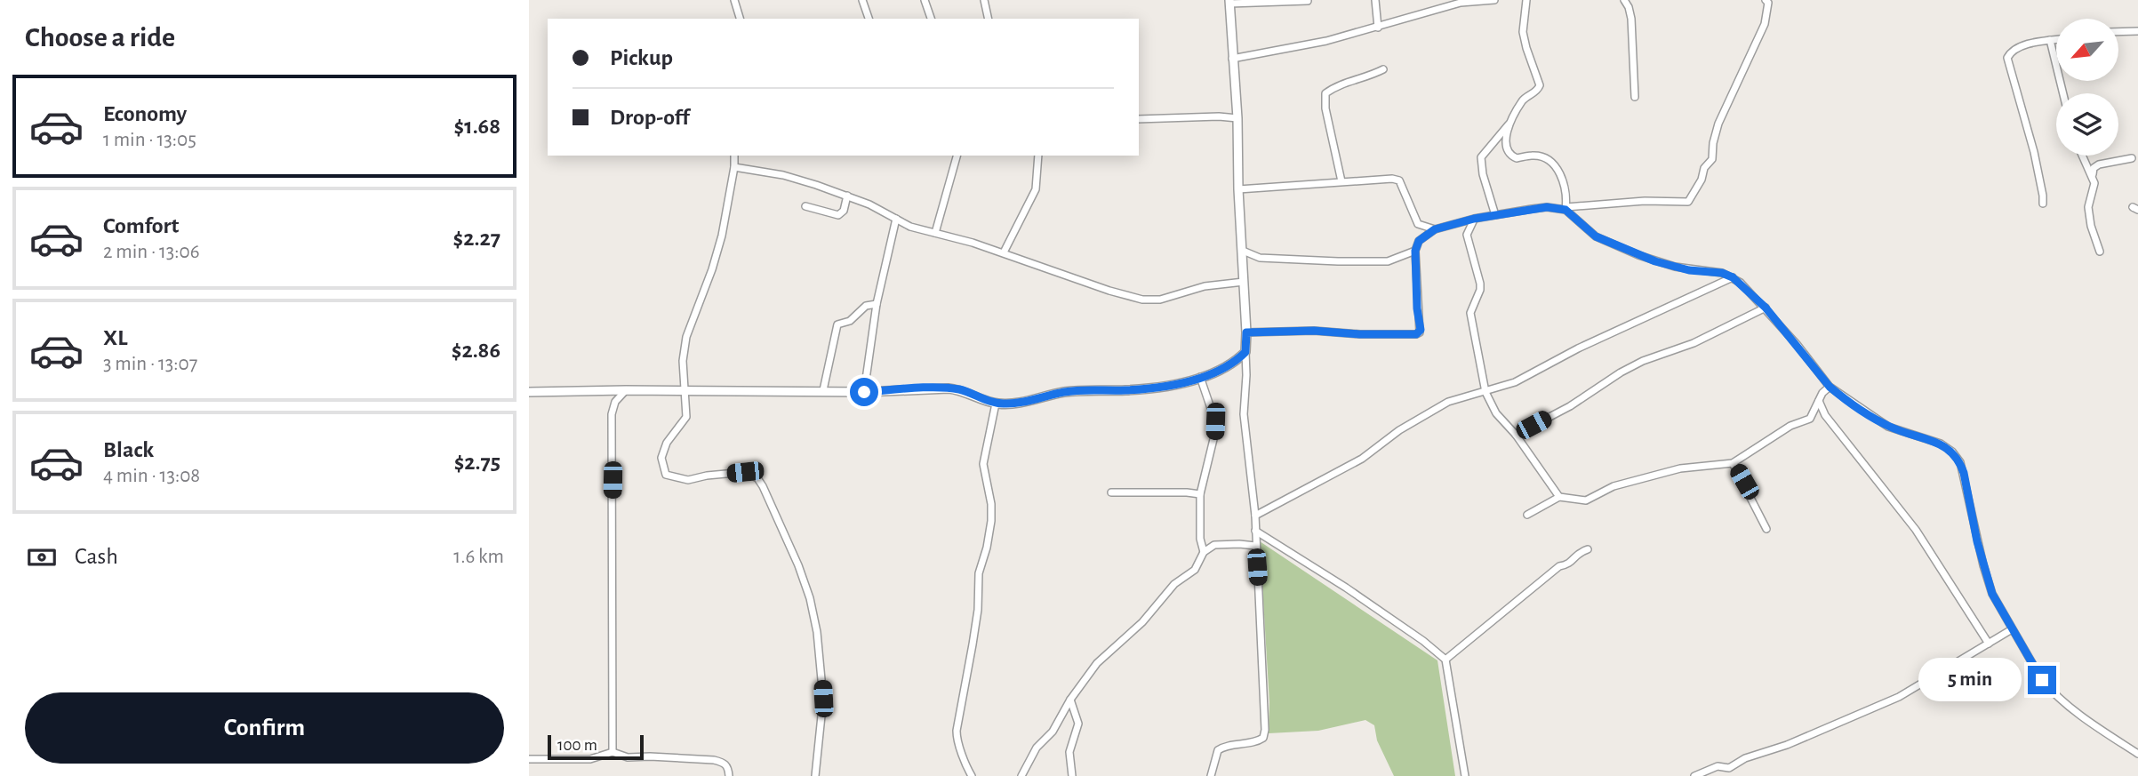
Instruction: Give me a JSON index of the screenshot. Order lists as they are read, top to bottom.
{
  "scale_bar": "100 m",
  "north": "bottom left",
  "page": {
    "heading": "Choose a ride",
    "banner": ["Pickup", "Drop-off"],
    "list": [
      {
        "name": "Economy",
        "note": "1 min · 13:05",
        "value": "$1.68"
      },
      {
        "name": "Comfort",
        "note": "2 min · 13:06",
        "value": "$2.27"
      },
      {
        "name": "XL",
        "note": "3 min · 13:07",
        "value": "$2.86"
      },
      {
        "name": "Black",
        "note": "4 min · 13:08",
        "value": "$2.75"
      }
    ],
    "pay": ["Cash", "1.6 km"],
    "bubble": "5 min",
    "buttons": "Confirm",
    "scale": "100 m"
  }
}
